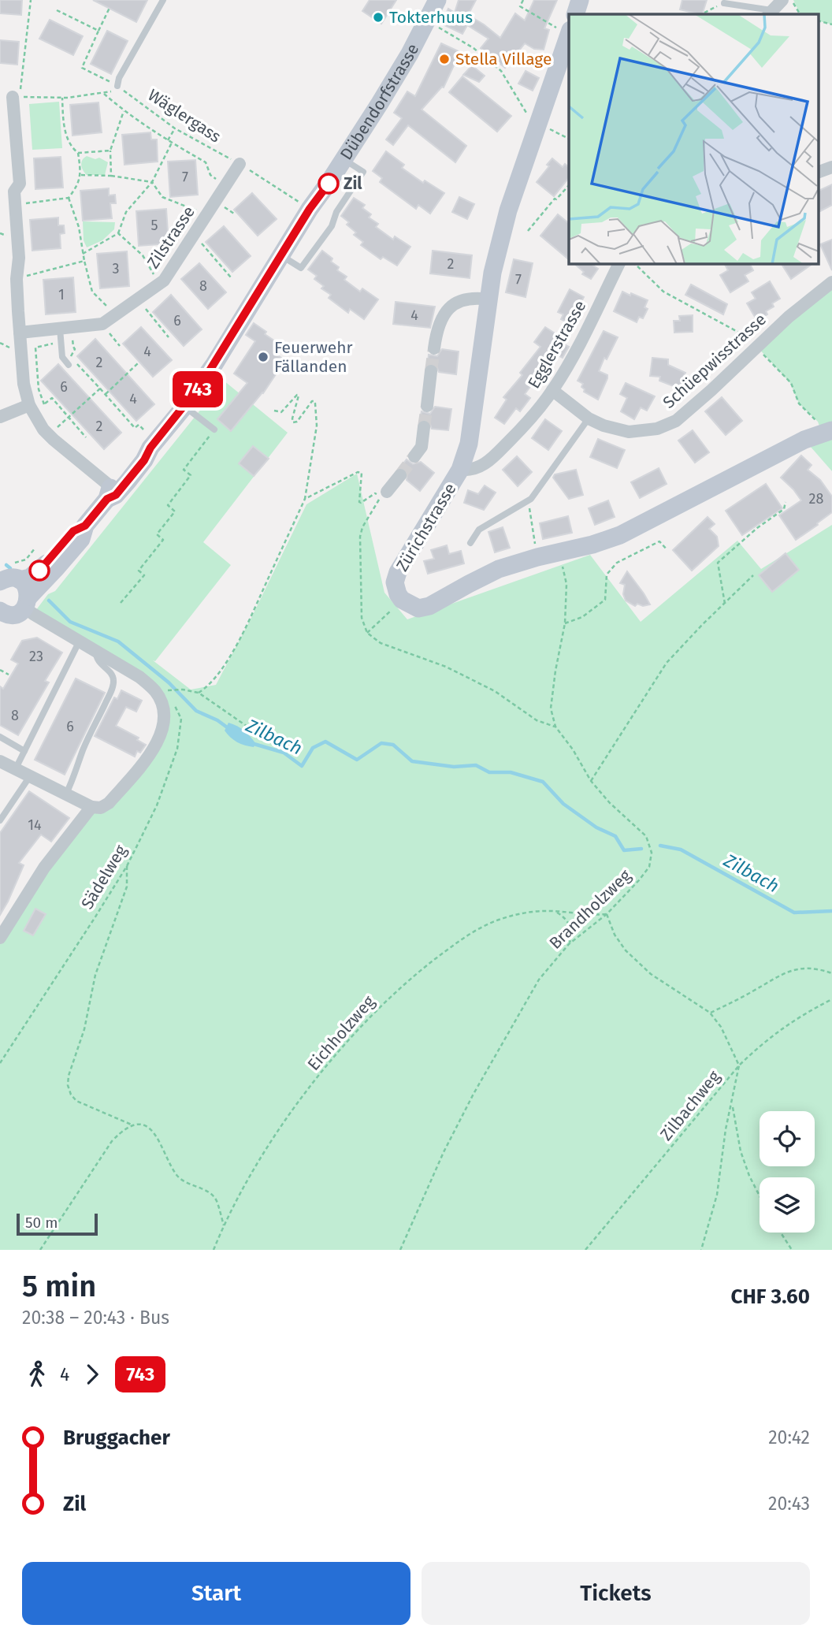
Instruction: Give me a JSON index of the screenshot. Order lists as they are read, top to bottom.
{
  "streets": {
    "main road": ["Dübendorfstrasse", "Zürichstrasse"],
    "street": ["Zilstrasse", "Egglerstrasse", "Schüepwisstrasse"],
    "path": [
      "Wäglergass",
      "Sädelweg",
      "Brandholzweg",
      "Eichholzweg",
      "Zilbachweg"
    ]
  },
  "crossings": [
    ["Wäglergass", "Zilstrasse"],
    ["Egglerstrasse", "Schüepwisstrasse"],
    ["Egglerstrasse", "Zürichstrasse"],
    ["Brandholzweg", "Eichholzweg"]
  ],
  "water": ["Zilbach"],
  "places": [
    "Tokterhuus",
    "Stella Village",
    "Zil",
    "Feuerwehr Fällanden"
  ],
  "lines": ["bus line 743"],
  "house_numbers": [
    "7",
    "5",
    "2",
    "3",
    "7",
    "8",
    "1",
    "4",
    "6",
    "4",
    "2",
    "6",
    "4",
    "2",
    "28",
    "23",
    "8",
    "6",
    "14"
  ],
  "scale_bar": "50 m",
  "page": {
    "on_map": "743",
    "scale": "50 m",
    "heading": ["5 min", "20:38 – 20:43 · Bus", "CHF 3.60"],
    "legs": ["4", "743"],
    "list": [
      {
        "name": "Bruggacher",
        "value": "20:42"
      },
      {
        "name": "Zil",
        "value": "20:43"
      }
    ],
    "buttons": ["Start", "Tickets"]
  }
}
